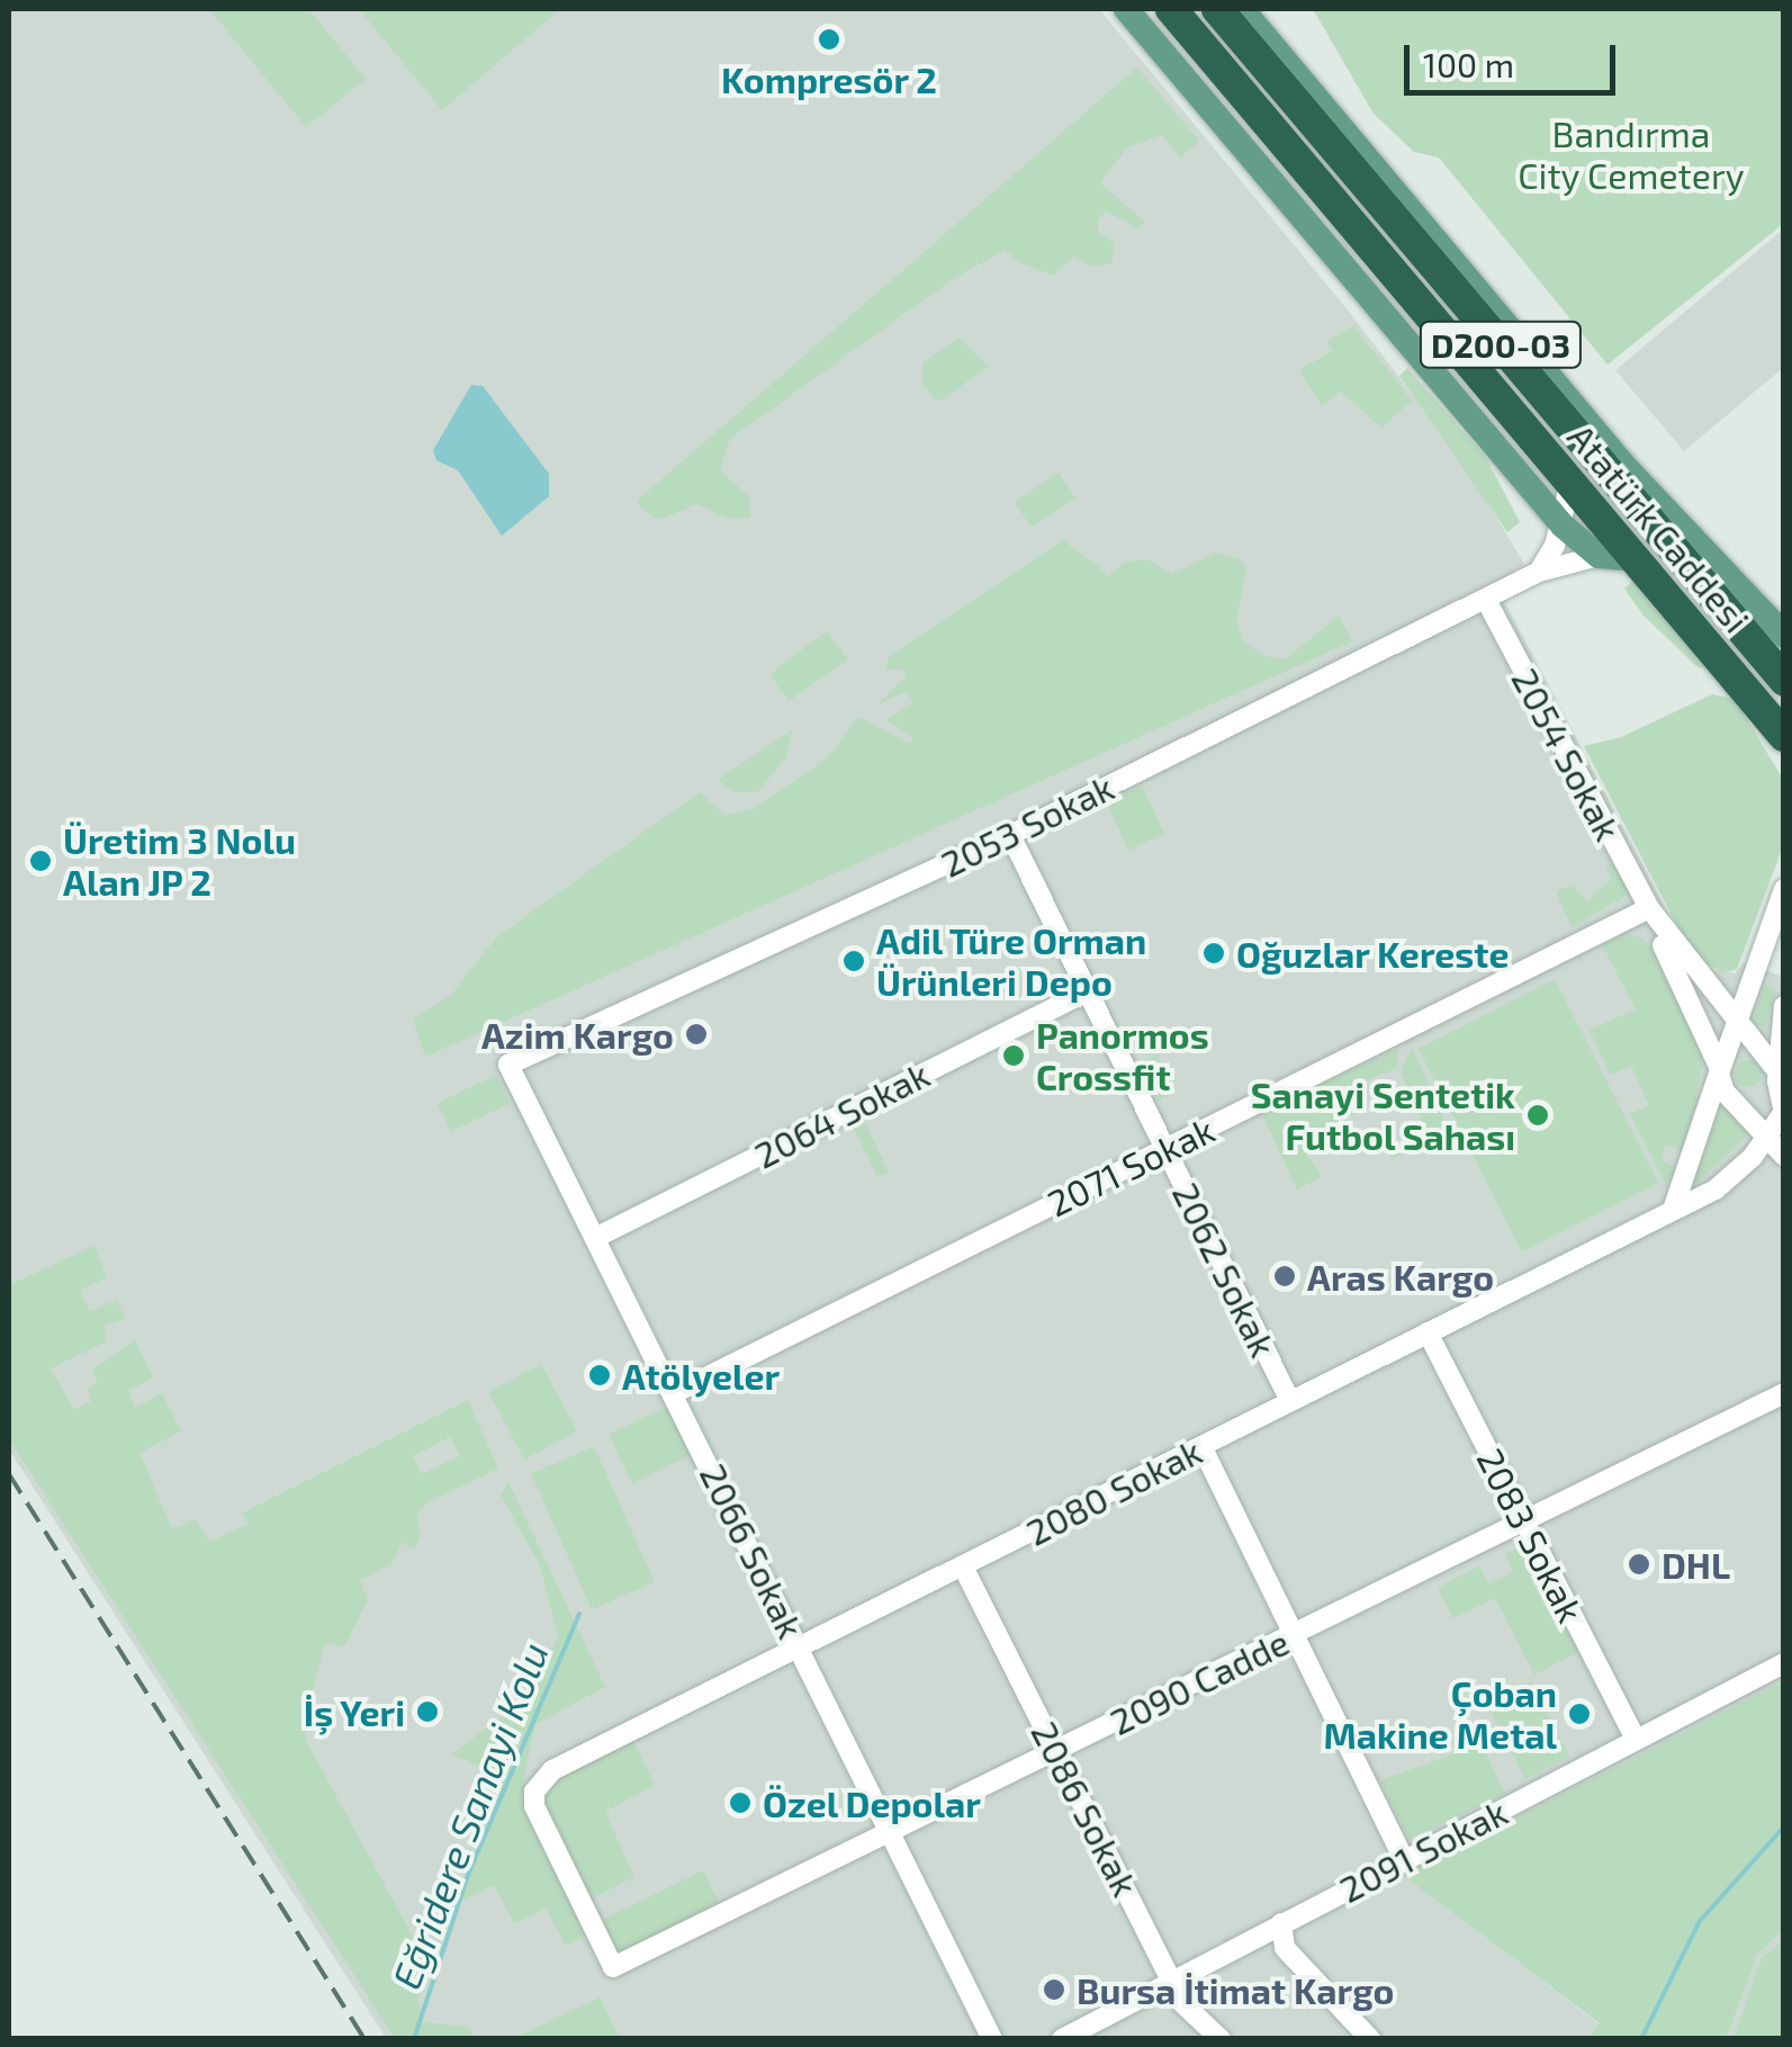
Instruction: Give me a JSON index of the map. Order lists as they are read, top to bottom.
{
  "streets": {
    "highway": ["D200-03", "Atatürk Caddesi"],
    "street": [
      "2054 Sokak",
      "2053 Sokak",
      "2064 Sokak",
      "2071 Sokak",
      "2062 Sokak",
      "2080 Sokak",
      "2083 Sokak",
      "2066 Sokak",
      "2090 Cadde",
      "2086 Sokak",
      "2091 Sokak"
    ]
  },
  "crossings": [
    ["2054 Sokak", "2053 Sokak"],
    ["2054 Sokak", "2071 Sokak"],
    ["2054 Sokak", "2080 Sokak"],
    ["2053 Sokak", "2062 Sokak"],
    ["2053 Sokak", "2066 Sokak"],
    ["2064 Sokak", "2062 Sokak"],
    ["2064 Sokak", "2066 Sokak"],
    ["2071 Sokak", "2062 Sokak"],
    ["2071 Sokak", "2066 Sokak"],
    ["2062 Sokak", "2080 Sokak"],
    ["2080 Sokak", "2083 Sokak"],
    ["2080 Sokak", "2066 Sokak"],
    ["2080 Sokak", "2090 Cadde"],
    ["2080 Sokak", "2086 Sokak"],
    ["2083 Sokak", "2090 Cadde"],
    ["2083 Sokak", "2091 Sokak"],
    ["2066 Sokak", "2090 Cadde"],
    ["2090 Cadde", "2086 Sokak"],
    ["2086 Sokak", "2091 Sokak"]
  ],
  "water": ["Eğridere Sanayi Kolu"],
  "parks": ["Bandırma City Cemetery"],
  "places": [
    "Kompresör 2",
    "Üretim 3 Nolu Alan JP 2",
    "Oğuzlar Kereste",
    "Adil Türe Orman Ürünleri Depo",
    "Azim Kargo",
    "Panormos Crossfit",
    "Sanayi Sentetik Futbol Sahası",
    "Aras Kargo",
    "Atölyeler",
    "DHL",
    "İş Yeri",
    "Çoban Makine Metal",
    "Özel Depolar",
    "Bursa İtimat Kargo"
  ],
  "scale_bar": "100 m"
}
